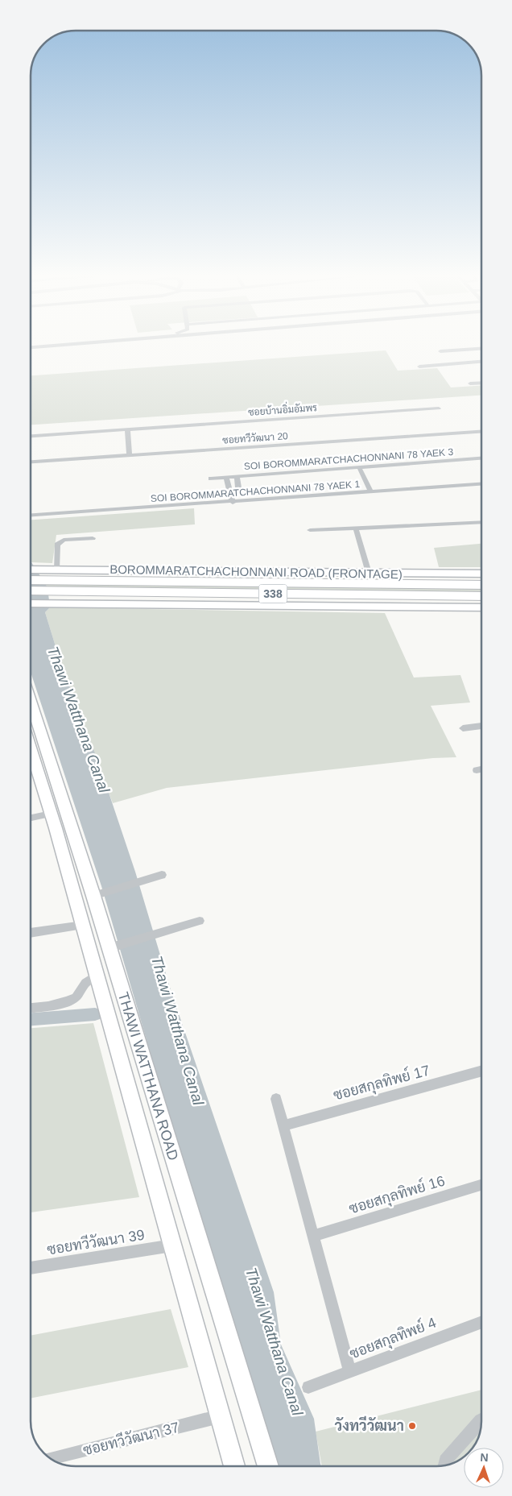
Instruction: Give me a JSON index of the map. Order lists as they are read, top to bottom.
{
  "streets": {
    "highway": ["338"],
    "main road": ["BOROMMARATCHACHONNANI ROAD (FRONTAGE)", "THAWI WATTHANA ROAD"],
    "street": [
      "ซอยบ้านอิ่มอัมพร",
      "ซอยทวีวัฒนา 20",
      "SOI BOROMMARATCHACHONNANI 78 YAEK 3",
      "SOI BOROMMARATCHACHONNANI 78 YAEK 1",
      "ซอยสกุลทิพย์ 17",
      "ซอยสกุลทิพย์ 16",
      "ซอยทวีวัฒนา 39",
      "ซอยสกุลทิพย์ 4",
      "ซอยทวีวัฒนา 37"
    ]
  },
  "crossings": [
    ["BOROMMARATCHACHONNANI ROAD (FRONTAGE)", "338"],
    ["THAWI WATTHANA ROAD", "ซอยทวีวัฒนา 39"],
    ["THAWI WATTHANA ROAD", "ซอยทวีวัฒนา 37"]
  ],
  "water": ["Thawi Watthana Canal"],
  "places": ["วังทวีวัฒนา"],
  "north": "top"
}
